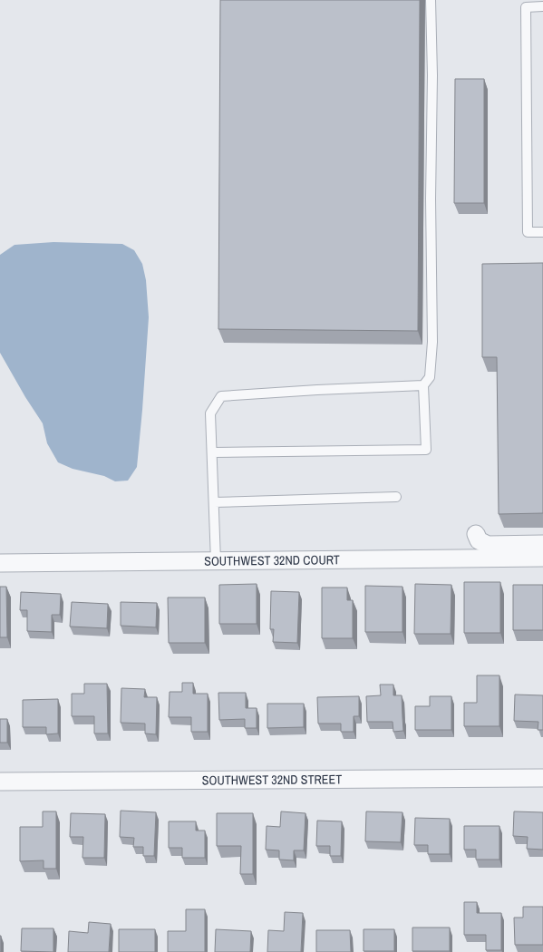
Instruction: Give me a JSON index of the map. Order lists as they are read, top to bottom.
{
  "streets": {
    "street": ["SOUTHWEST 32ND COURT", "SOUTHWEST 32ND STREET"]
  }
}
